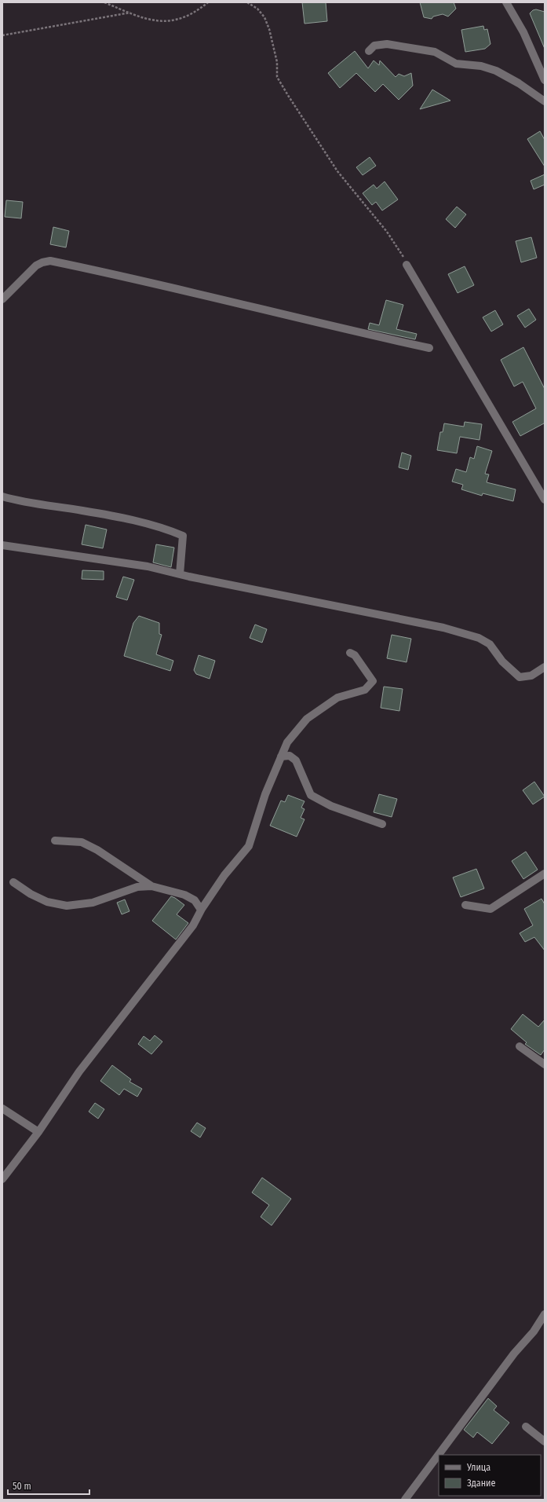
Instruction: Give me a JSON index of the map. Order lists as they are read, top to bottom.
{
  "legend": ["Улица", "Здание"],
  "scale_bar": "50 m"
}
